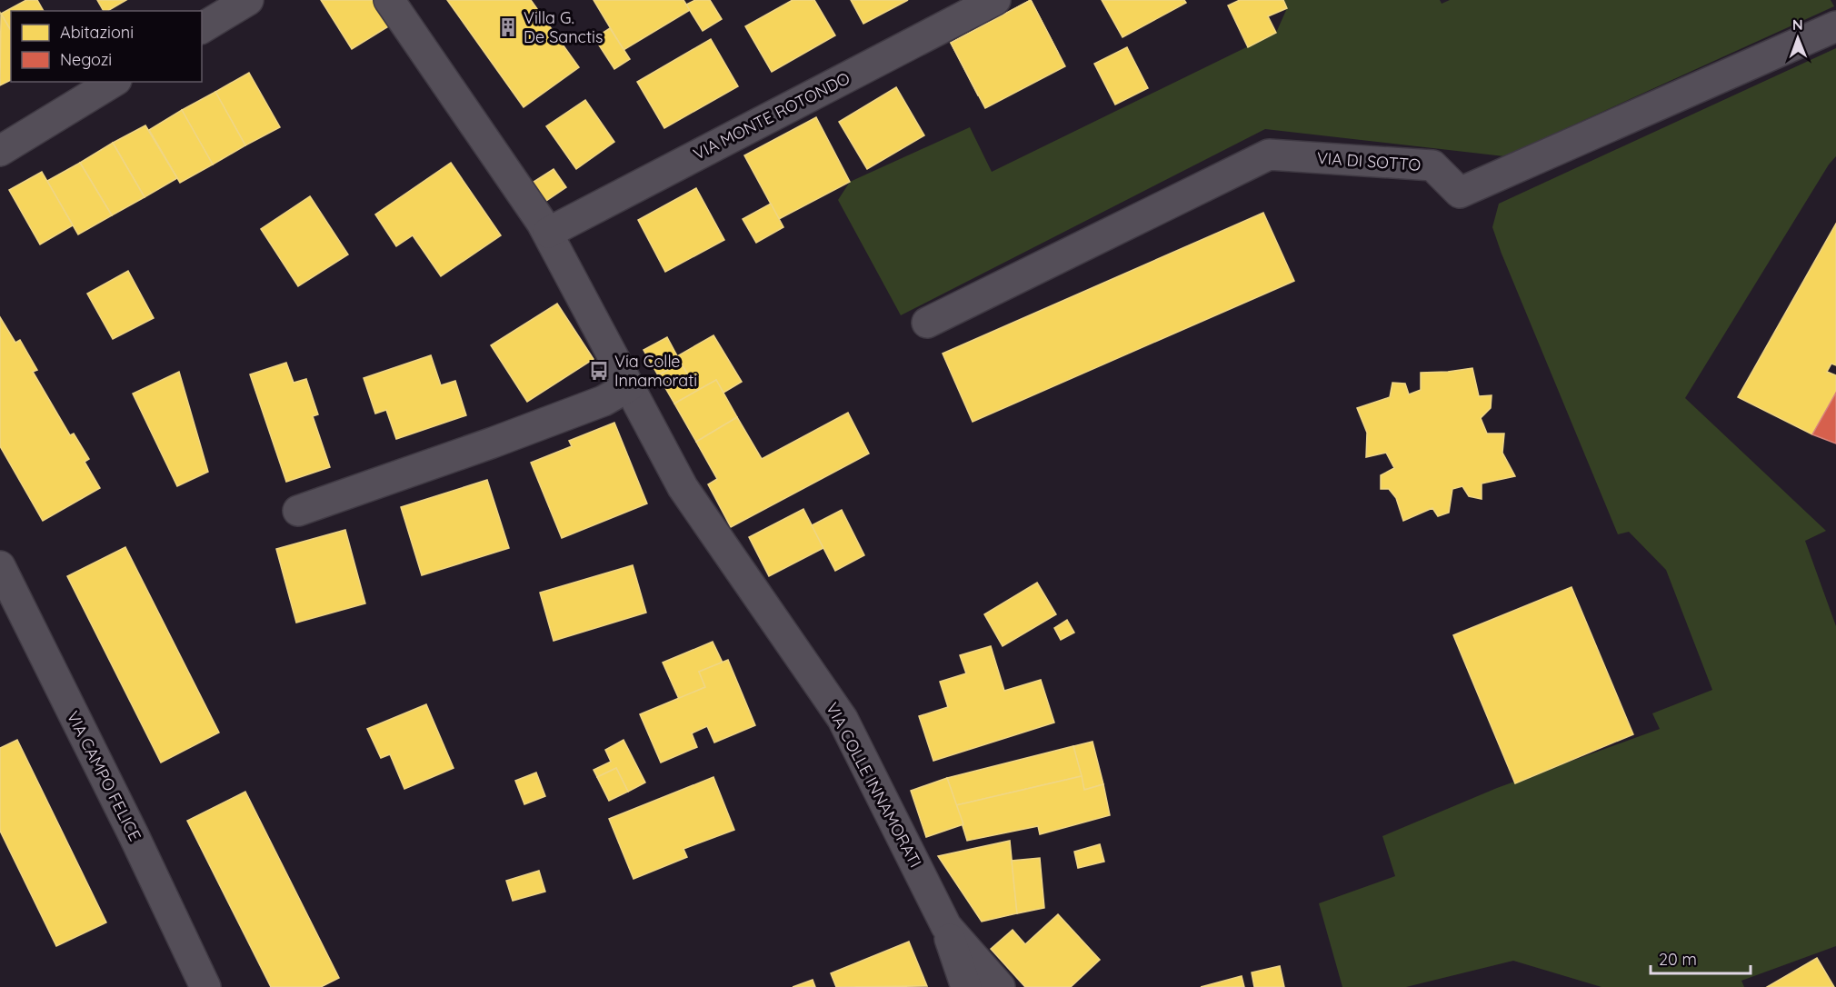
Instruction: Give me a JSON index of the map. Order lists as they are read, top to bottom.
{
  "streets": {
    "street": [
      "VIA MONTE ROTONDO",
      "VIA DI SOTTO",
      "VIA CAMPO FELICE",
      "VIA COLLE INNAMORATI"
    ]
  },
  "crossings": [
    ["VIA MONTE ROTONDO", "VIA COLLE INNAMORATI"]
  ],
  "places": {
    "building": ["Villa G. De Sanctis"],
    "bus stop": ["Via Colle Innamorati"]
  },
  "legend": ["Abitazioni", "Negozi"],
  "scale_bar": "20 m",
  "north": "top"
}
